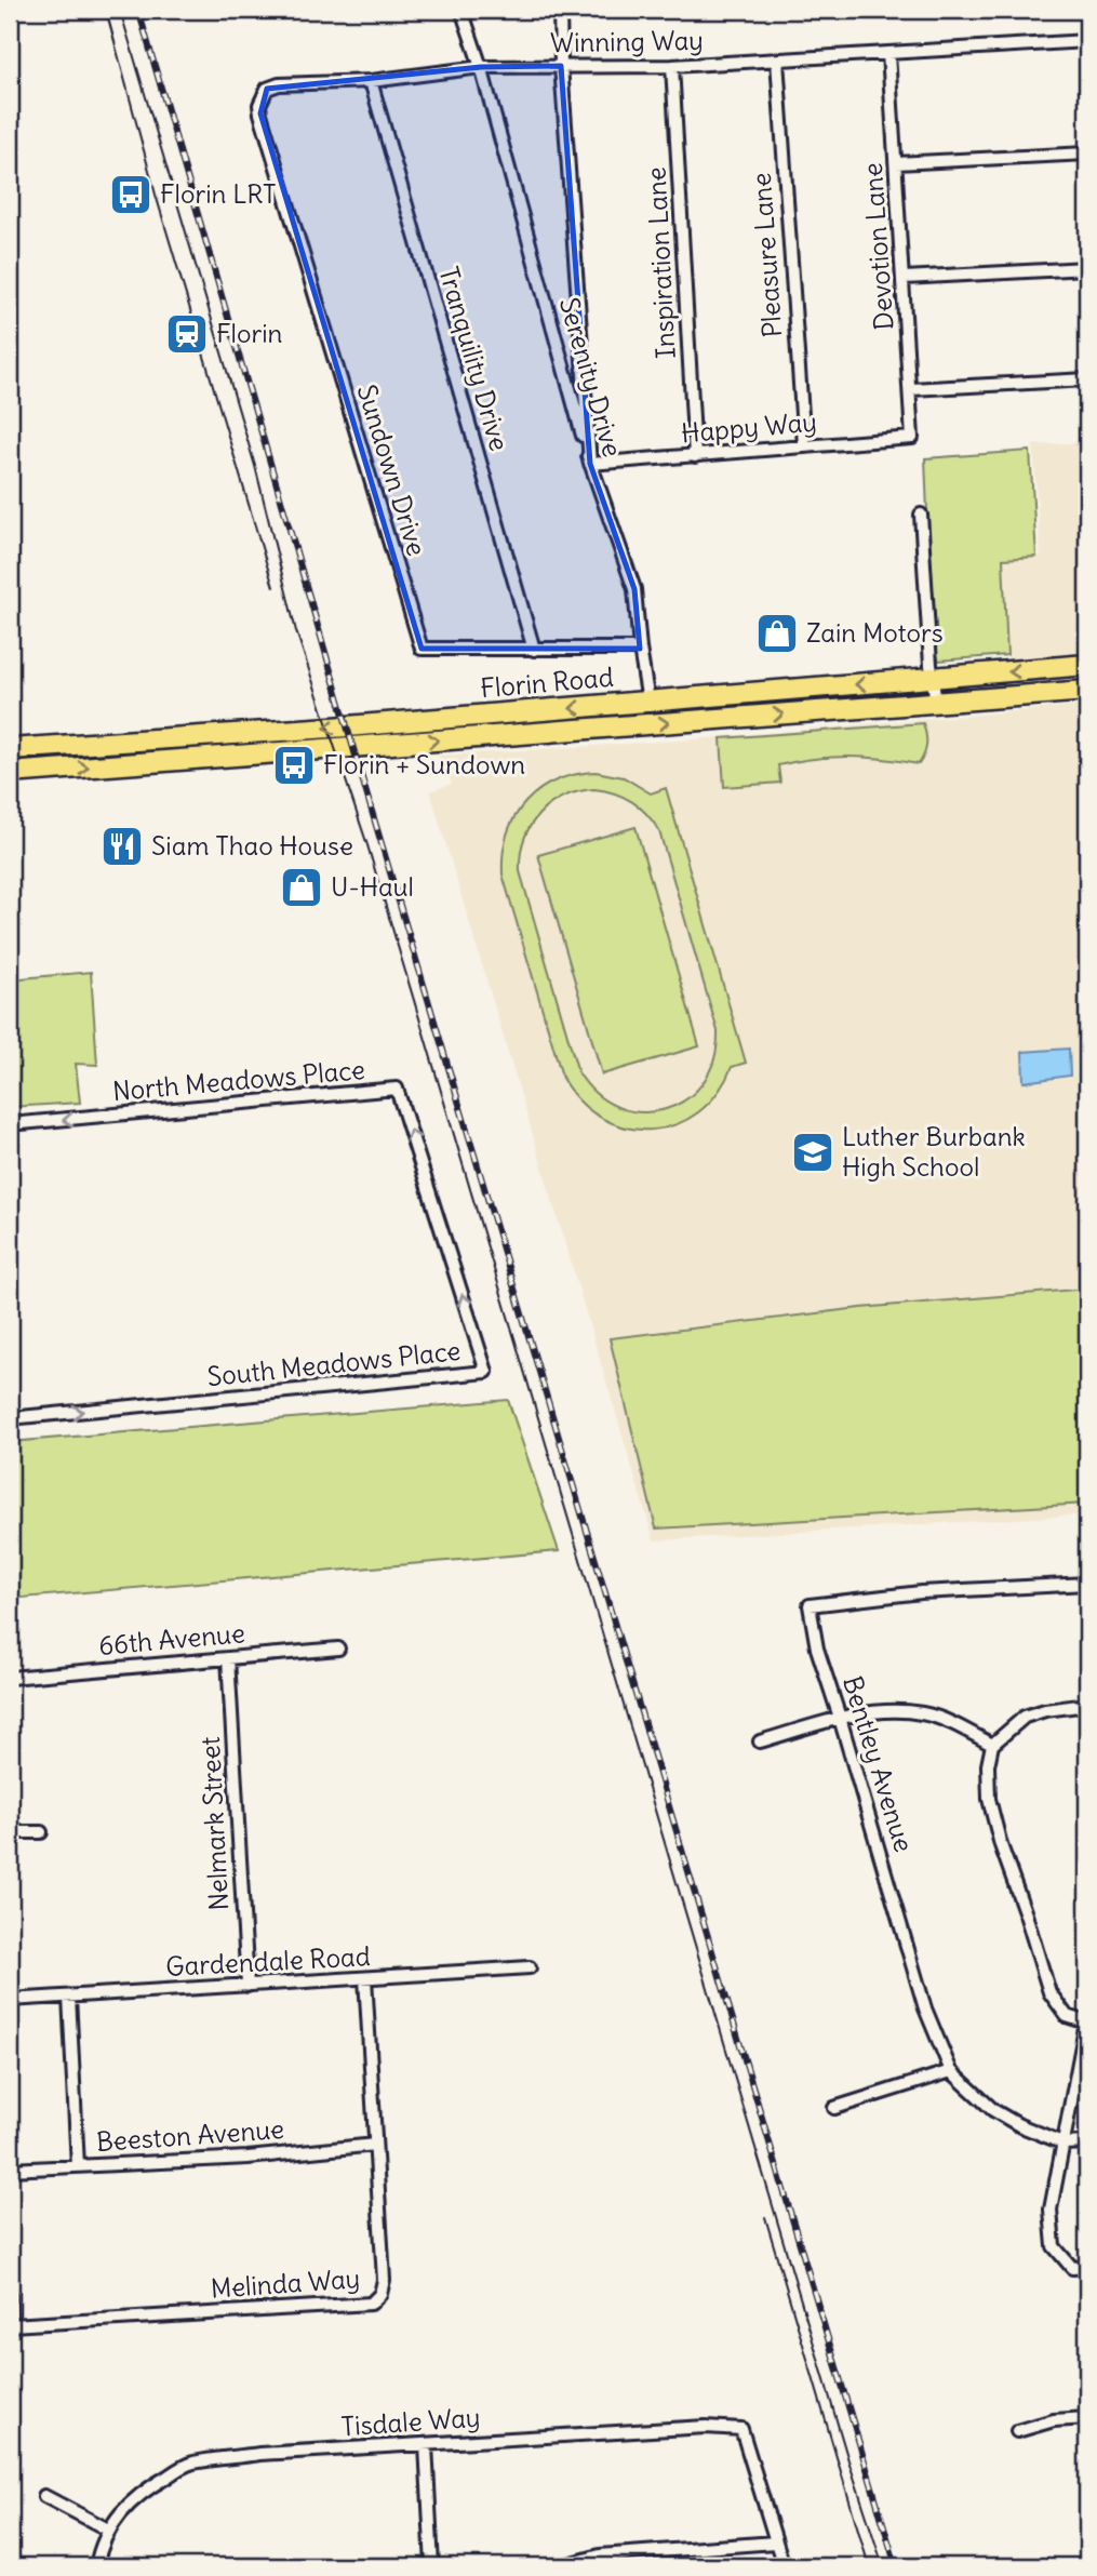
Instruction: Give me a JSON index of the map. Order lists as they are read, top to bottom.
{
  "streets": {
    "main road": ["Florin Road"],
    "street": [
      "Winning Way",
      "Devotion Lane",
      "Pleasure Lane",
      "Inspiration Lane",
      "Tranquility Drive",
      "Serenity Drive",
      "Happy Way",
      "Sundown Drive",
      "North Meadows Place",
      "South Meadows Place",
      "66th Avenue",
      "Bentley Avenue",
      "Nelmark Street",
      "Gardendale Road",
      "Beeston Avenue",
      "Melinda Way",
      "Tisdale Way"
    ]
  },
  "crossings": [
    ["Winning Way", "Devotion Lane"],
    ["Winning Way", "Pleasure Lane"],
    ["Winning Way", "Inspiration Lane"],
    ["Winning Way", "Tranquility Drive"],
    ["Winning Way", "Serenity Drive"],
    ["Winning Way", "Sundown Drive"],
    ["Devotion Lane", "Happy Way"],
    ["Pleasure Lane", "Happy Way"],
    ["Inspiration Lane", "Happy Way"],
    ["Tranquility Drive", "Sundown Drive"],
    ["Serenity Drive", "Happy Way"],
    ["Serenity Drive", "Sundown Drive"],
    ["Serenity Drive", "Florin Road"],
    ["North Meadows Place", "South Meadows Place"],
    ["66th Avenue", "Nelmark Street"],
    ["Nelmark Street", "Gardendale Road"],
    ["Gardendale Road", "Melinda Way"],
    ["Beeston Avenue", "Melinda Way"]
  ],
  "one_way": ["North Meadows Place"],
  "places": {
    "bus stop": ["Florin LRT", "Florin + Sundown"],
    "station": ["Florin"],
    "shop": ["Zain Motors", "U-Haul"],
    "restaurant": ["Siam Thao House"],
    "school or university": ["Luther Burbank High School"]
  }
}
